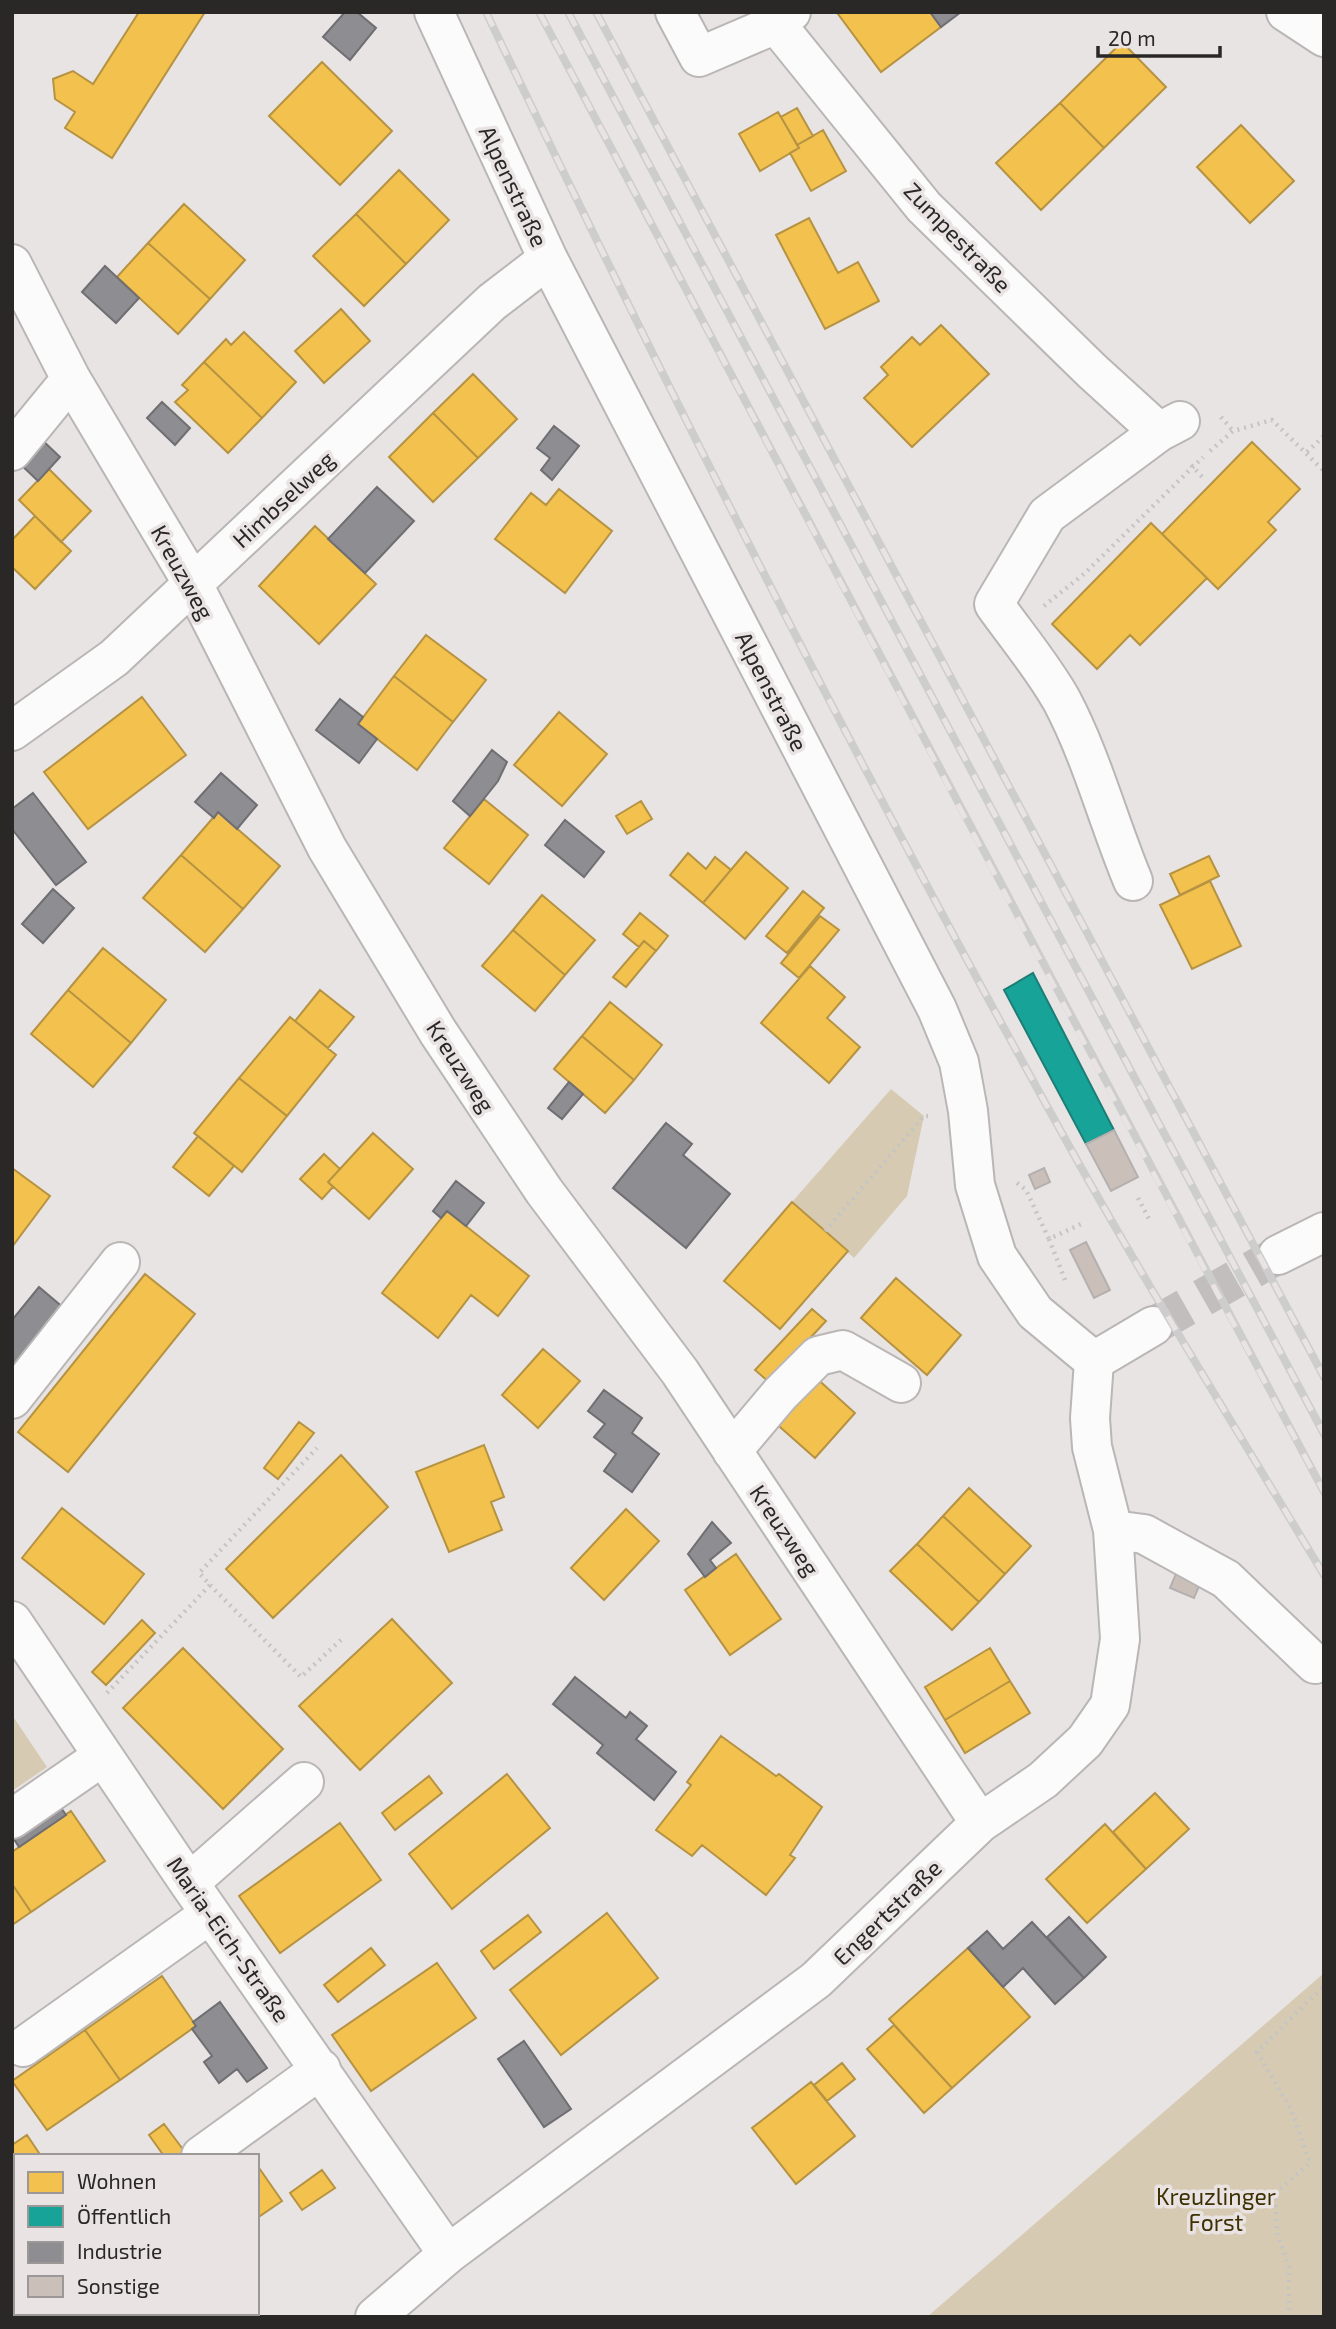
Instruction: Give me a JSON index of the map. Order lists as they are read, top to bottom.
{
  "streets": {
    "street": [
      "Alpenstraße",
      "Zumpestraße",
      "Himbselweg",
      "Kreuzweg",
      "Engertstraße",
      "Maria-Eich-Straße"
    ]
  },
  "crossings": [
    ["Alpenstraße", "Himbselweg"],
    ["Alpenstraße", "Engertstraße"],
    ["Himbselweg", "Kreuzweg"],
    ["Kreuzweg", "Engertstraße"],
    ["Engertstraße", "Maria-Eich-Straße"]
  ],
  "parks": ["Kreuzlinger Forst"],
  "legend": [
    "Wohnen",
    "Öffentlich",
    "Industrie",
    "Sonstige"
  ],
  "scale_bar": "20 m"
}
